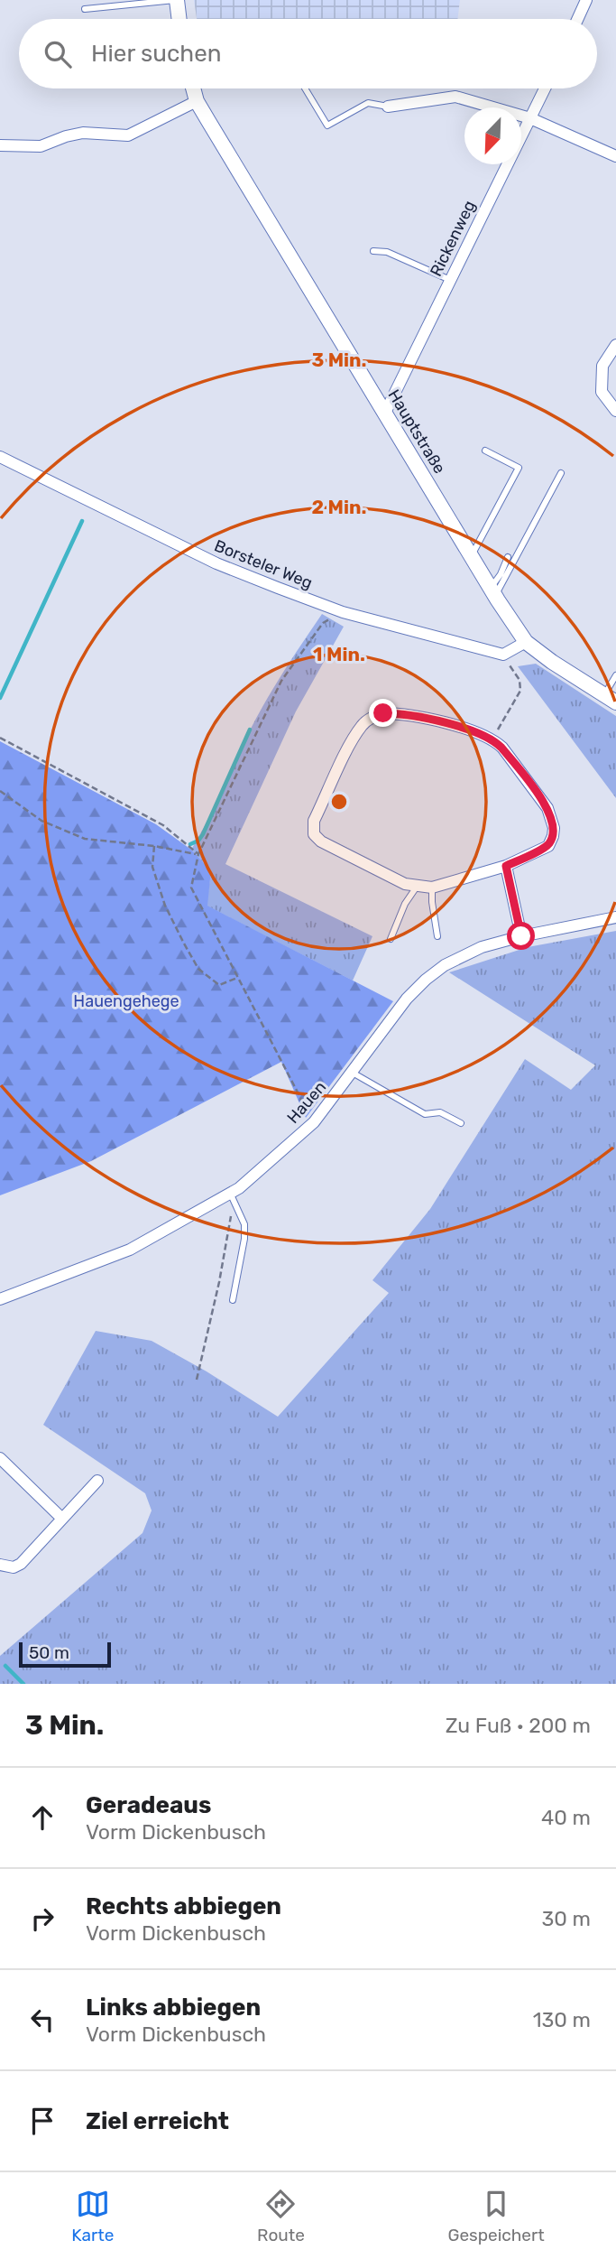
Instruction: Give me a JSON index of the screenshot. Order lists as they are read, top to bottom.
{
  "streets": {
    "main road": ["Hauptstraße"],
    "street": ["Rickenweg", "Borsteler Weg", "Hauen"]
  },
  "crossings": [
    ["Rickenweg", "Hauptstraße"]
  ],
  "parks": ["Hauengehege"],
  "scale_bar": "50 m",
  "north": "bottom left",
  "page": {
    "search": "Hier suchen",
    "scale": "50 m",
    "heading": ["3 Min.", "Zu Fuß · 200 m"],
    "list": [
      ["Geradeaus", "Vorm Dickenbusch", "40 m"],
      ["Rechts abbiegen", "Vorm Dickenbusch", "30 m"],
      ["Links abbiegen", "Vorm Dickenbusch", "130 m"],
      "Ziel erreicht"
    ],
    "nav": ["Karte", "Route", "Gespeichert"]
  },
  "rings": ["3 Min.", "2 Min.", "1 Min."]
}
